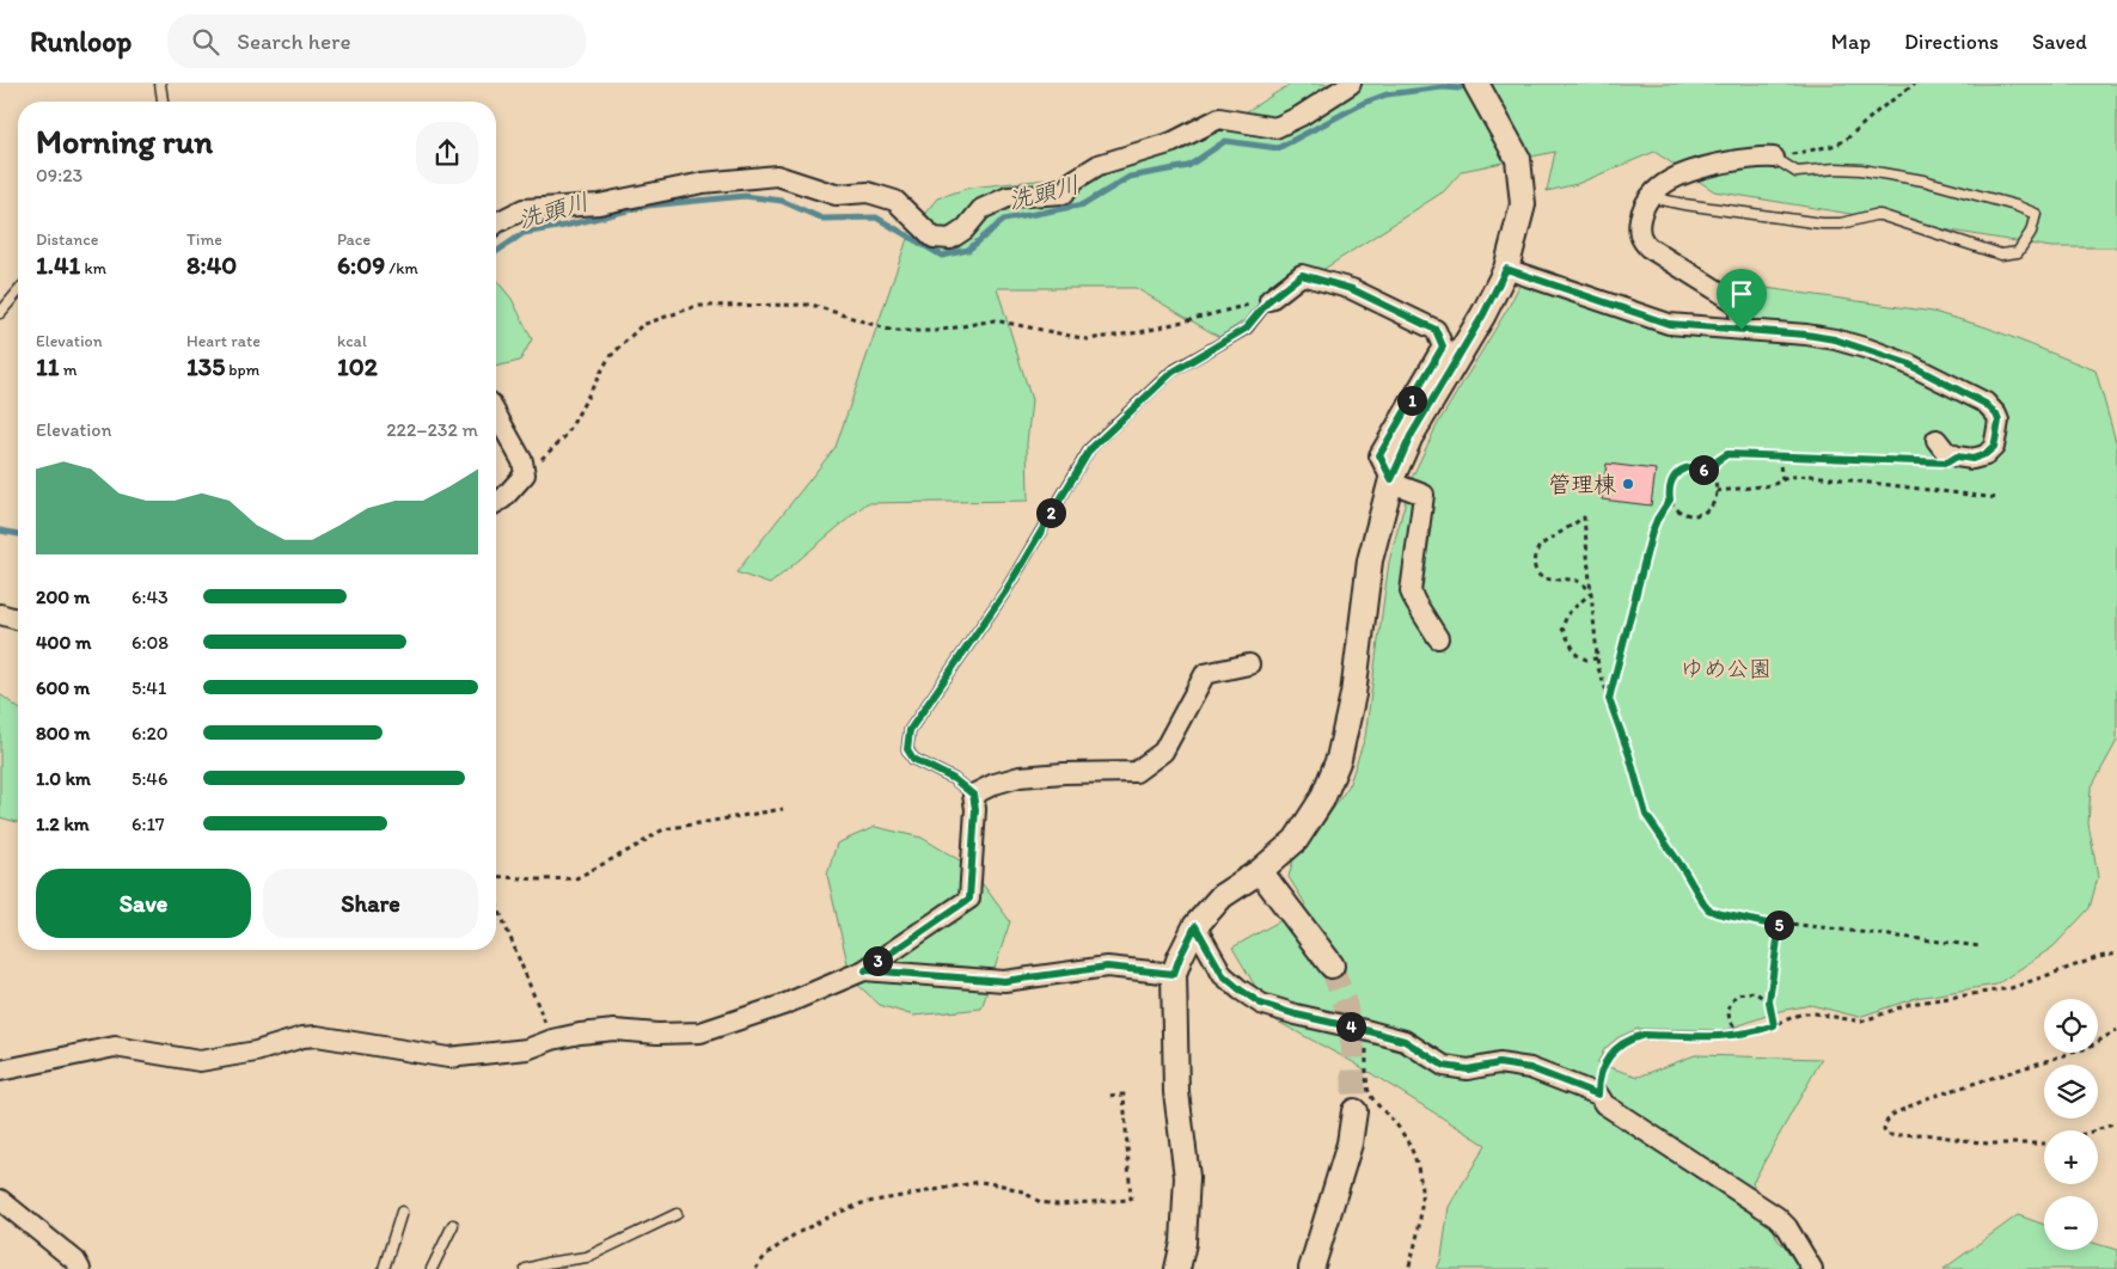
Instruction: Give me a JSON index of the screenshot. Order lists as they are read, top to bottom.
{
  "water": ["洗頭川"],
  "parks": ["ゆめ公園"],
  "places": ["管理棟"],
  "page": {
    "header": "Runloop",
    "search": "Search here",
    "nav": ["Map", "Directions", "Saved"],
    "heading": ["Morning run", "09:23"],
    "stats": [
      ["Distance", "1.41 km"],
      ["Time", "8:40"],
      ["Pace", "6:09 /km"],
      ["Elevation", "11 m"],
      ["Heart rate", "135 bpm"],
      ["kcal", "102"]
    ],
    "pins": [
      "1",
      "6",
      "2",
      "5",
      "3",
      "4"
    ],
    "chart": ["Elevation", "222–232 m"],
    "list": [
      {
        "name": "200 m",
        "note": "6:43"
      },
      {
        "name": "400 m",
        "note": "6:08"
      },
      {
        "name": "600 m",
        "note": "5:41"
      },
      {
        "name": "800 m",
        "note": "6:20"
      },
      {
        "name": "1.0 km",
        "note": "5:46"
      },
      {
        "name": "1.2 km",
        "note": "6:17"
      }
    ],
    "buttons": ["Save", "Share"],
    "map_buttons": ["+", "−"]
  }
}
